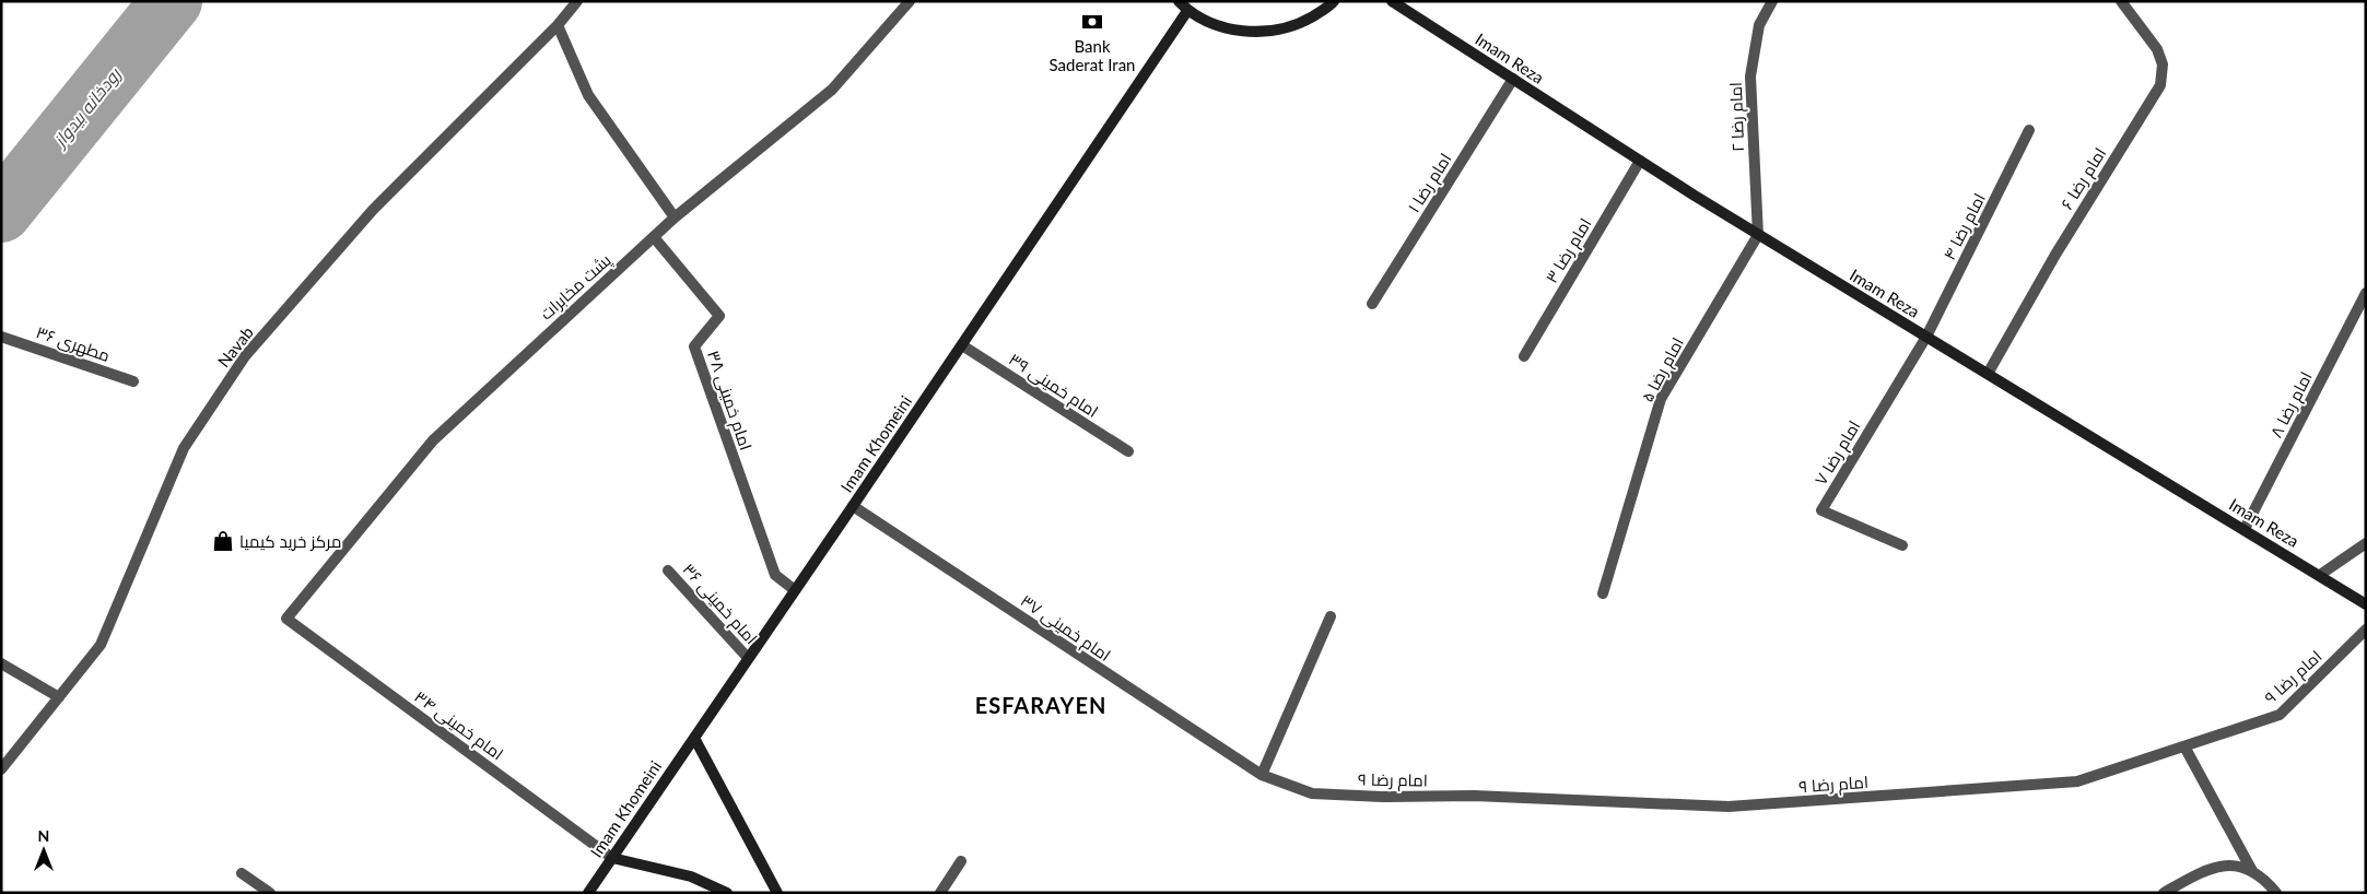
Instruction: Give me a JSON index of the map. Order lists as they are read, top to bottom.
{
  "streets": {
    "main road": ["Imam Reza", "Imam Khomeini"],
    "street": [
      "امام رضا ۲",
      "امام رضا ۶",
      "امام رضا ۱",
      "امام رضا ۴",
      "امام رضا ۳",
      "پشت مخابرات",
      "مطهری ۳۶",
      "Navab",
      "امام رضا ۵",
      "امام خمینی ۳۹",
      "امام خمینی ۳۸",
      "امام رضا ۸",
      "امام رضا ۷",
      "امام خمینی ۳۶",
      "امام خمینی ۳۷",
      "امام رضا ۹",
      "امام خمینی ۳۴"
    ]
  },
  "crossings": [
    ["Imam Reza", "امام رضا ۲"],
    ["Imam Reza", "امام رضا ۶"],
    ["Imam Reza", "امام رضا ۱"],
    ["Imam Reza", "امام رضا ۴"],
    ["Imam Reza", "امام رضا ۳"],
    ["Imam Reza", "امام رضا ۵"],
    ["Imam Reza", "امام رضا ۸"],
    ["Imam Reza", "امام رضا ۷"],
    ["امام رضا ۲", "امام رضا ۵"],
    ["امام رضا ۴", "امام رضا ۷"],
    ["پشت مخابرات", "امام خمینی ۳۸"],
    ["پشت مخابرات", "امام خمینی ۳۴"],
    ["امام خمینی ۳۹", "Imam Khomeini"],
    ["امام خمینی ۳۸", "Imam Khomeini"],
    ["Imam Khomeini", "امام خمینی ۳۶"],
    ["Imam Khomeini", "امام خمینی ۳۷"],
    ["Imam Khomeini", "امام خمینی ۳۴"],
    ["امام خمینی ۳۷", "امام رضا ۹"]
  ],
  "districts": ["ESFARAYEN"],
  "water": ["رودخانه بیدواز"],
  "places": {
    "bank": ["Bank Saderat Iran"],
    "shop": ["مرکز خرید کیمیا"]
  },
  "north": "top"
}
